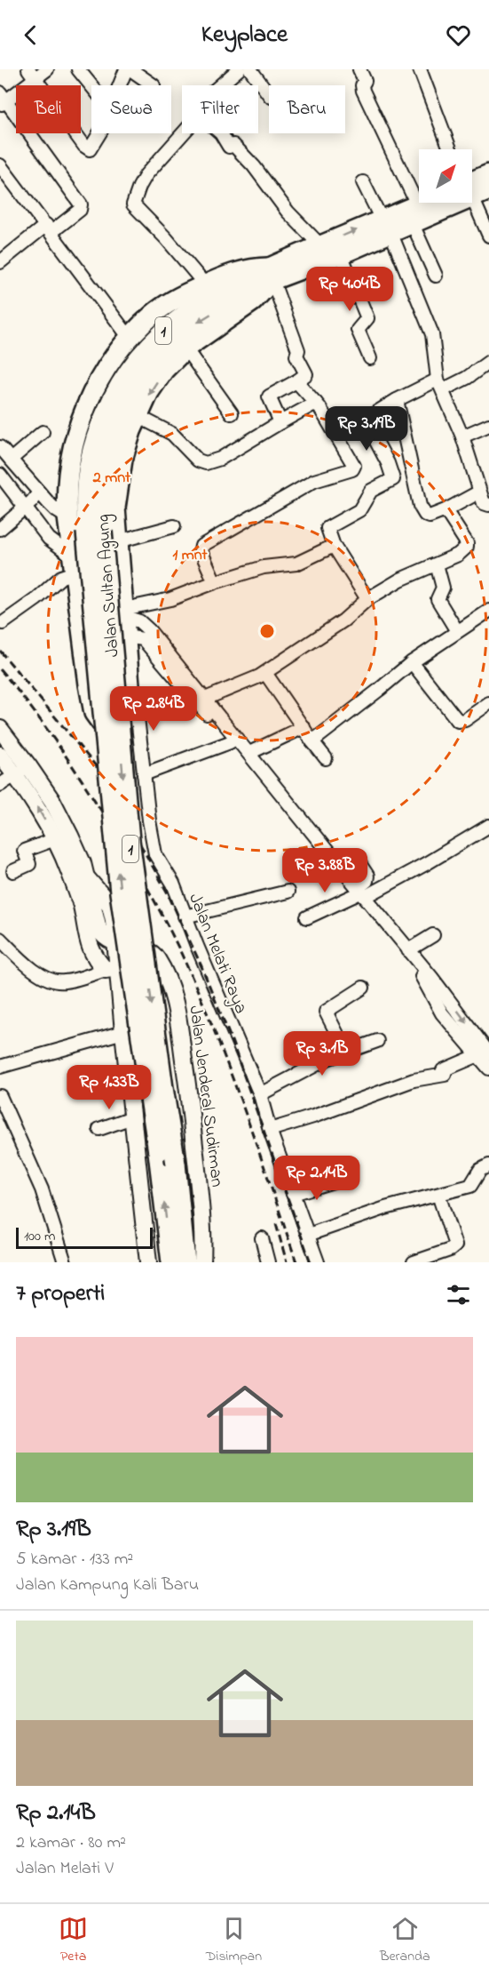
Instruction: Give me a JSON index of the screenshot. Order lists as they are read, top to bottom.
{
  "streets": {
    "highway": ["1", "Jalan Sultan Agung"],
    "main road": ["Jalan Jenderal Sudirman"],
    "street": ["Jalan Melati Raya"]
  },
  "scale_bar": "100 m",
  "north": "top right",
  "page": {
    "header": "Keyplace",
    "chip": [
      "Beli",
      "Sewa",
      "Filter",
      "Baru"
    ],
    "price": [
      "Rp 4.04B",
      "Rp 3.19B",
      "Rp 2.84B",
      "Rp 3.88B",
      "Rp 3.1B",
      "Rp 1.33B",
      "Rp 2.14B"
    ],
    "scale": "100 m",
    "heading": "7 properti",
    "list": [
      {
        "name": "Rp 3.19B",
        "note": "5 kamar · 133 m² · Jalan Kampung Kali Baru"
      },
      {
        "name": "Rp 2.14B",
        "note": "2 kamar · 80 m² · Jalan Melati V"
      }
    ],
    "tabs": ["Peta", "Disimpan", "Beranda"]
  },
  "rings": ["2 mnt", "1 mnt"]
}
